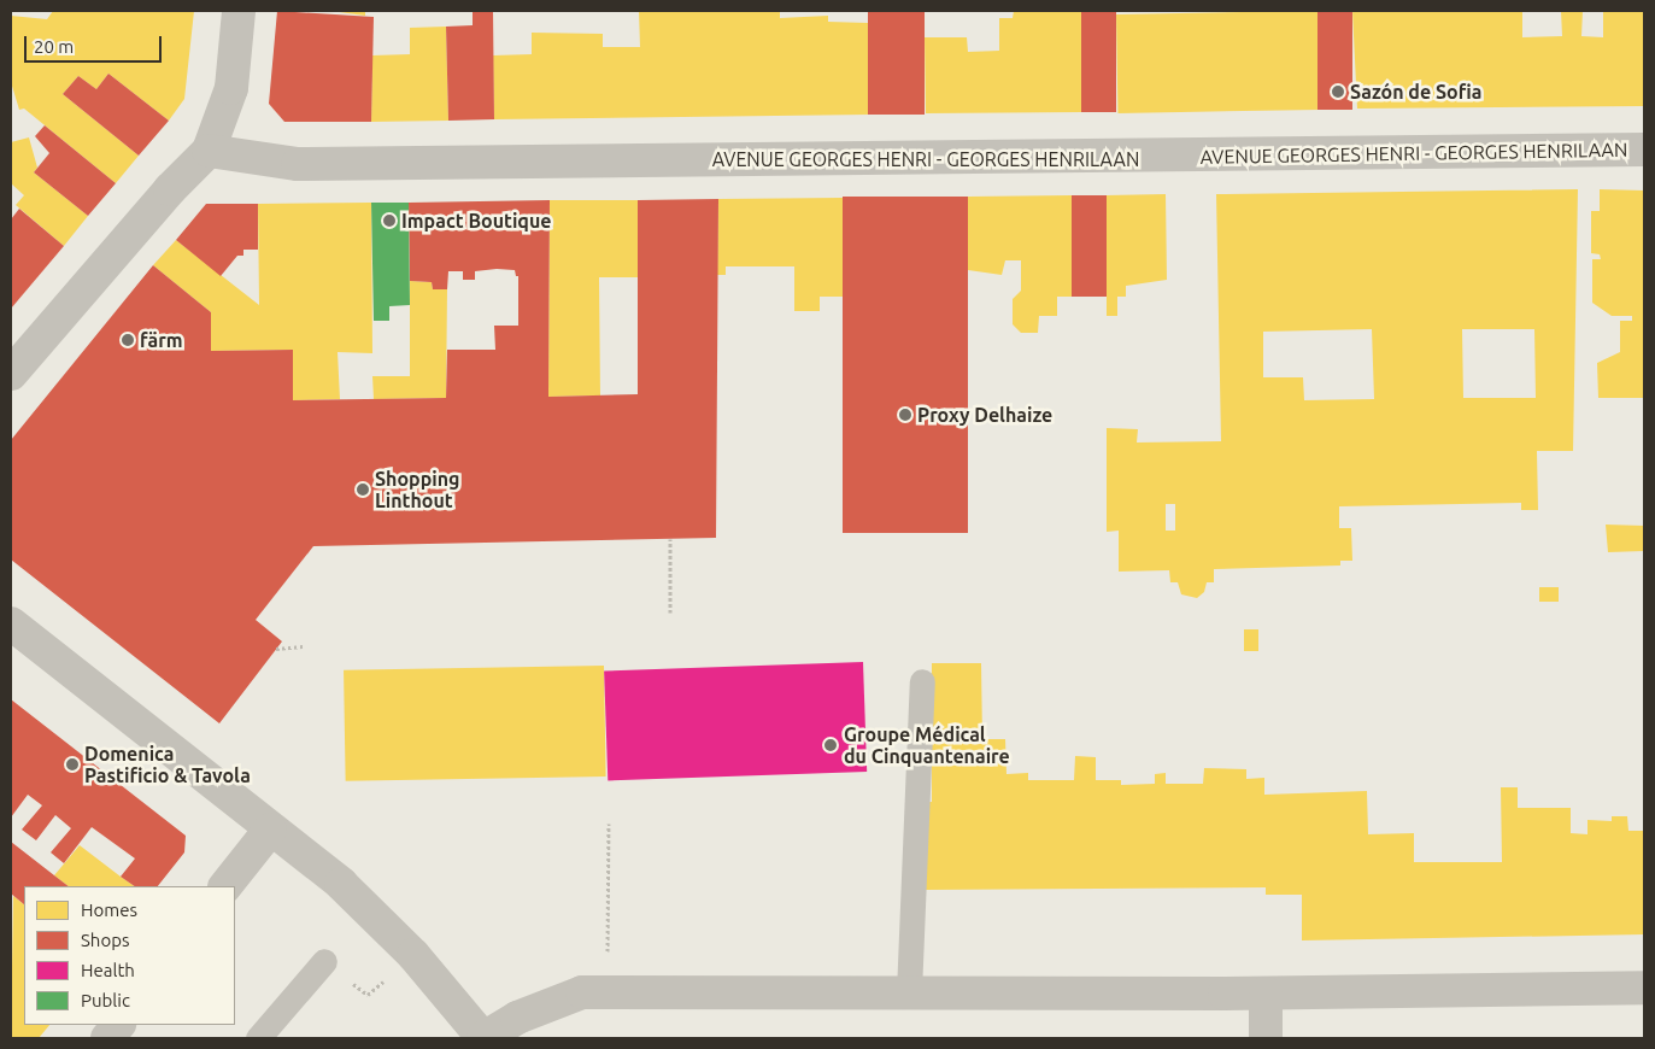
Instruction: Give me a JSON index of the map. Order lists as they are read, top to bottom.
{
  "streets": {
    "street": ["AVENUE GEORGES HENRI - GEORGES HENRILAAN"]
  },
  "places": [
    "Sazón de Sofia",
    "Impact Boutique",
    "färm",
    "Proxy Delhaize",
    "Shopping Linthout",
    "Groupe Médical du Cinquantenaire",
    "Domenica Pastificio & Tavola"
  ],
  "legend": [
    "Homes",
    "Shops",
    "Health",
    "Public"
  ],
  "scale_bar": "20 m"
}
